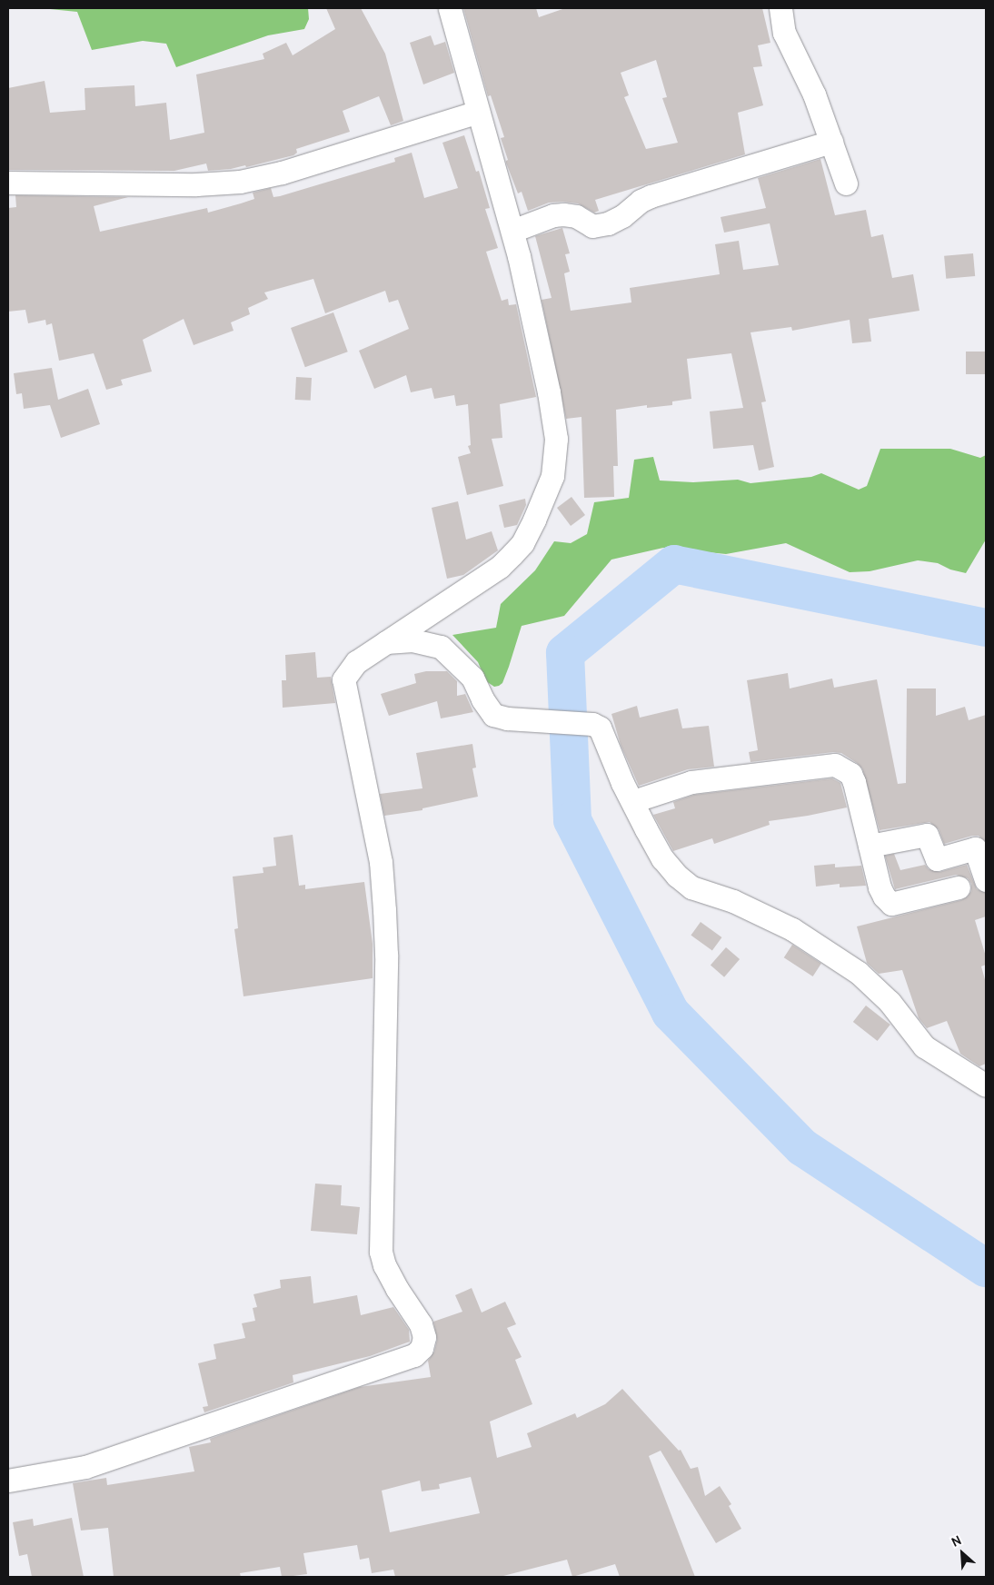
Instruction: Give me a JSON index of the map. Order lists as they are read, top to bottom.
{
  "north": "top left"
}
